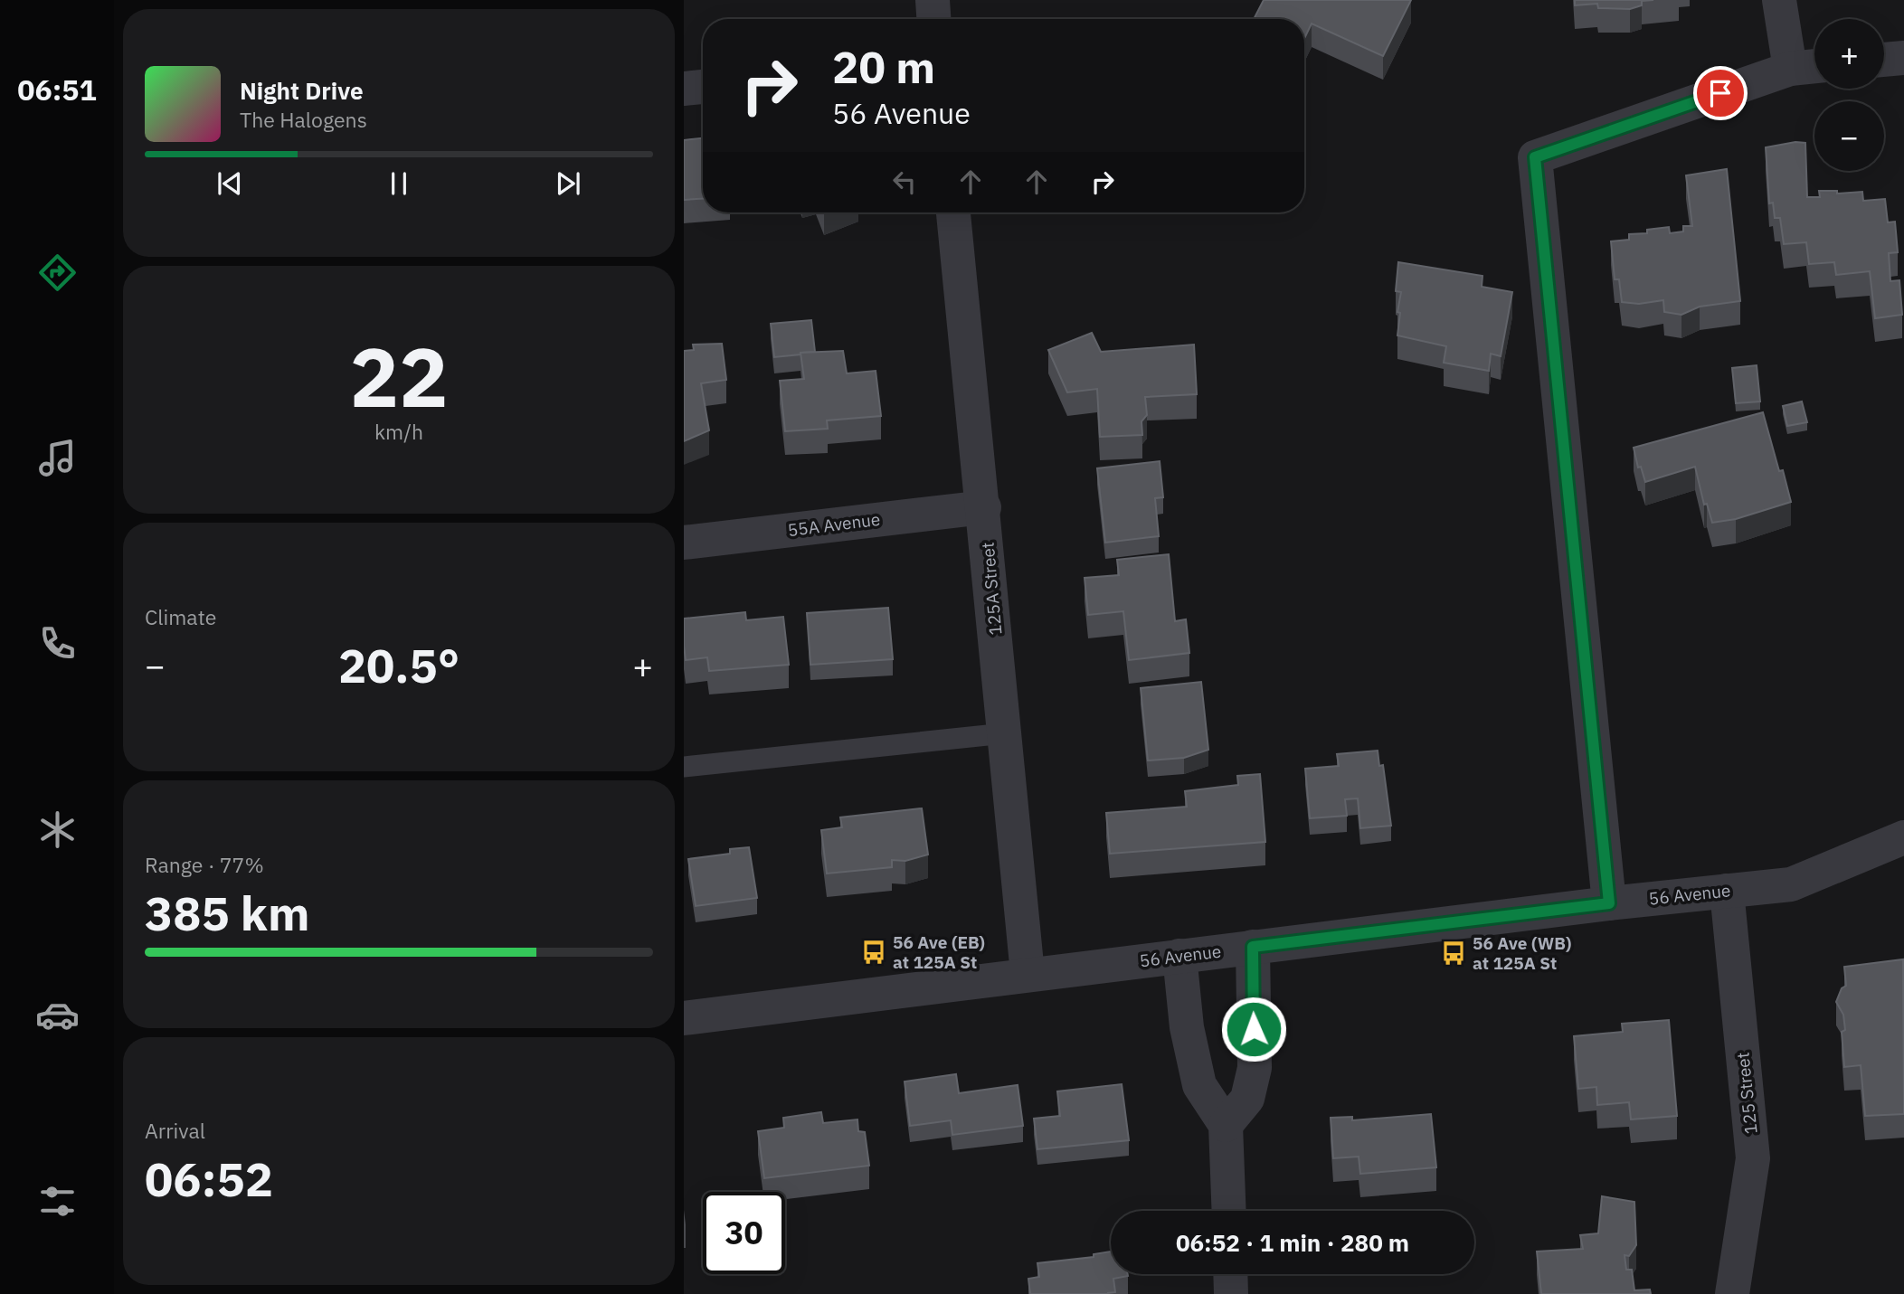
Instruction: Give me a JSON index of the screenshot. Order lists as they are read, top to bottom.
{
  "streets": {
    "street": [
      "55A Avenue",
      "125A Street",
      "56 Avenue",
      "125 Street"
    ]
  },
  "crossings": [
    ["55A Avenue", "125A Street"],
    ["125A Street", "56 Avenue"],
    ["56 Avenue", "125 Street"]
  ],
  "places": {
    "bus stop": ["56 Ave (EB) at 125A St", "56 Ave (WB) at 125A St"]
  },
  "page": {
    "tabs": "06:51",
    "map_buttons": ["+", "−"],
    "turn": ["20 m", "56 Avenue"],
    "song": ["Night Drive", "The Halogens"],
    "tile": [
      ["22", "km/h"],
      "Climate",
      ["Range · 77%", "385 km"],
      ["Arrival", "06:52"]
    ],
    "heat": ["−", "20.5°", "+"],
    "limit": "30",
    "trip": "06:52 · 1 min · 280 m"
  }
}
